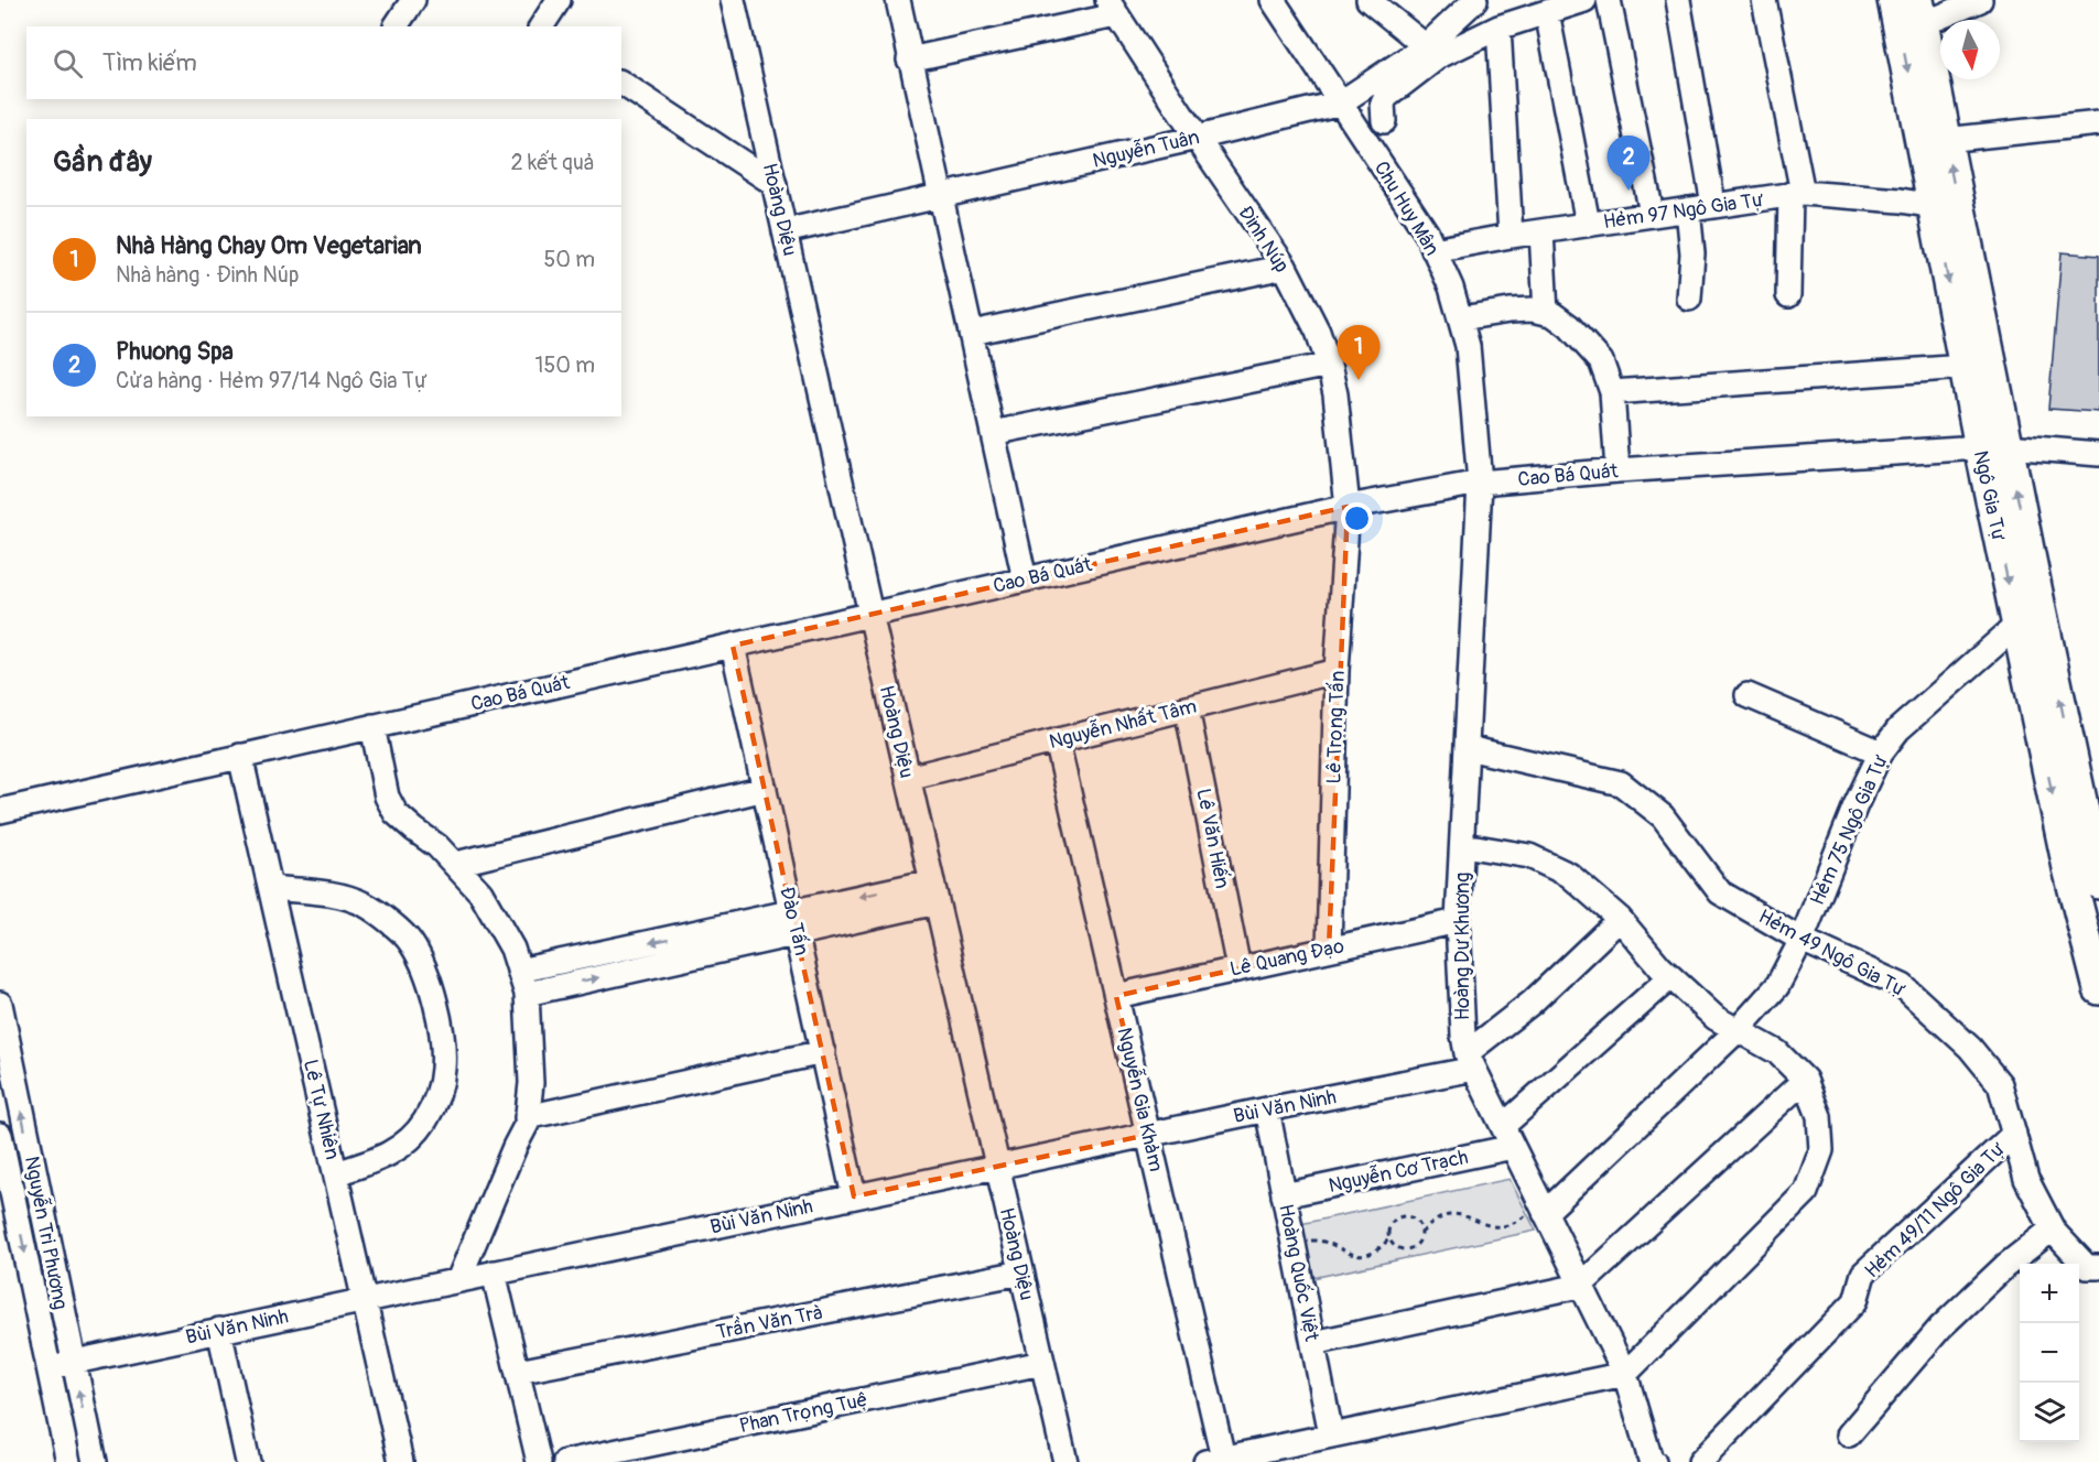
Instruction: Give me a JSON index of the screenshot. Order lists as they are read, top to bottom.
{
  "streets": {
    "main road": ["Ngô Gia Tự"],
    "street": [
      "Nguyễn Tuân",
      "Chu Huy Mân",
      "Hoàng Diệu",
      "Hẻm 97 Ngô Gia Tự",
      "Đinh Núp",
      "Cao Bá Quát",
      "Nguyễn Nhất Tâm",
      "Lê Trọng Tấn",
      "Hẻm 75 Ngô Gia Tự",
      "Lê Văn Hiến",
      "Đào Tấn",
      "Hoàng Dư Khương",
      "Hẻm 49 Ngô Gia Tự",
      "Lê Quang Đạo",
      "Nguyễn Gia Khảm",
      "Bùi Văn Ninh",
      "Lê Tự Nhiên",
      "Nguyễn Cơ Trạch",
      "Hẻm 49/11 Ngô Gia Tự",
      "Nguyễn Tri Phương",
      "Hoàng Quốc Việt",
      "Trần Văn Trà",
      "Phan Trọng Tuệ"
    ]
  },
  "crossings": [
    ["Nguyễn Tuân", "Chu Huy Mân"],
    ["Nguyễn Tuân", "Hoàng Diệu"],
    ["Nguyễn Tuân", "Đinh Núp"],
    ["Chu Huy Mân", "Hẻm 97 Ngô Gia Tự"],
    ["Chu Huy Mân", "Cao Bá Quát"],
    ["Chu Huy Mân", "Hoàng Dư Khương"],
    ["Hoàng Diệu", "Cao Bá Quát"],
    ["Hoàng Diệu", "Nguyễn Nhất Tâm"],
    ["Hoàng Diệu", "Bùi Văn Ninh"],
    ["Hoàng Diệu", "Trần Văn Trà"],
    ["Hoàng Diệu", "Phan Trọng Tuệ"],
    ["Hẻm 97 Ngô Gia Tự", "Ngô Gia Tự"],
    ["Đinh Núp", "Cao Bá Quát"],
    ["Đinh Núp", "Lê Trọng Tấn"],
    ["Cao Bá Quát", "Ngô Gia Tự"],
    ["Cao Bá Quát", "Lê Trọng Tấn"],
    ["Cao Bá Quát", "Đào Tấn"],
    ["Cao Bá Quát", "Hoàng Dư Khương"],
    ["Cao Bá Quát", "Lê Tự Nhiên"],
    ["Ngô Gia Tự", "Hẻm 75 Ngô Gia Tự"],
    ["Nguyễn Nhất Tâm", "Lê Trọng Tấn"],
    ["Nguyễn Nhất Tâm", "Lê Văn Hiến"],
    ["Nguyễn Nhất Tâm", "Nguyễn Gia Khảm"],
    ["Lê Trọng Tấn", "Lê Quang Đạo"],
    ["Hẻm 75 Ngô Gia Tự", "Hoàng Dư Khương"],
    ["Hẻm 75 Ngô Gia Tự", "Hẻm 49 Ngô Gia Tự"],
    ["Lê Văn Hiến", "Lê Quang Đạo"],
    ["Đào Tấn", "Bùi Văn Ninh"],
    ["Hoàng Dư Khương", "Hẻm 49 Ngô Gia Tự"],
    ["Hoàng Dư Khương", "Lê Quang Đạo"],
    ["Hoàng Dư Khương", "Bùi Văn Ninh"],
    ["Hoàng Dư Khương", "Nguyễn Cơ Trạch"],
    ["Hẻm 49 Ngô Gia Tự", "Hẻm 49/11 Ngô Gia Tự"],
    ["Lê Quang Đạo", "Nguyễn Gia Khảm"],
    ["Nguyễn Gia Khảm", "Bùi Văn Ninh"],
    ["Bùi Văn Ninh", "Lê Tự Nhiên"],
    ["Bùi Văn Ninh", "Nguyễn Tri Phương"],
    ["Bùi Văn Ninh", "Hoàng Quốc Việt"],
    ["Nguyễn Cơ Trạch", "Hoàng Quốc Việt"]
  ],
  "north": "bottom",
  "page": {
    "search": "Tìm kiếm",
    "heading": ["Gần đây", "2 kết quả"],
    "pins": ["2", "1"],
    "list": [
      {
        "mark": "1",
        "name": "Nhà Hàng Chay Om Vegetarian",
        "note": "Nhà hàng · Đinh Núp",
        "value": "50 m"
      },
      {
        "mark": "2",
        "name": "Phuong Spa",
        "note": "Cửa hàng · Hẻm 97/14 Ngô Gia Tự",
        "value": "150 m"
      }
    ],
    "map_buttons": ["+", "−"]
  }
}
